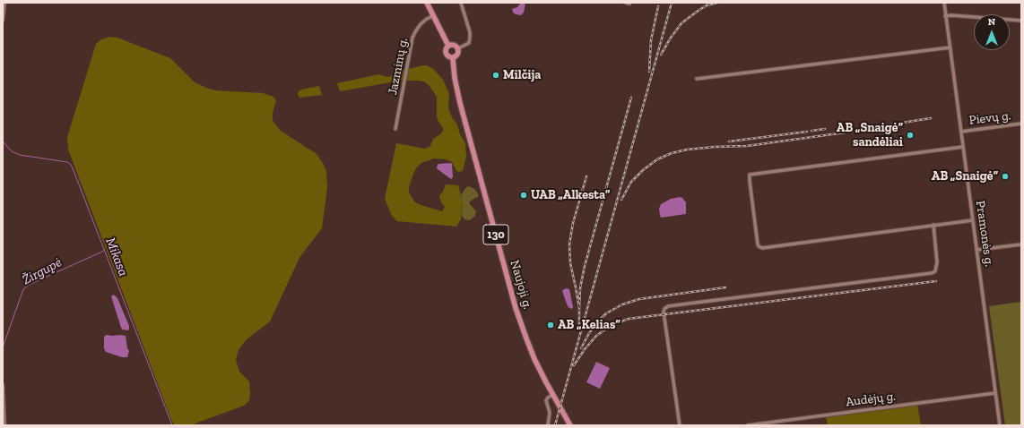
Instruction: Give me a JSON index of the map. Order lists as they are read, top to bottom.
{
  "streets": {
    "main road": ["130", "Naujoji g."],
    "street": [
      "Jazminų g.",
      "Pievų g.",
      "Pramonės g.",
      "Audėjų g."
    ]
  },
  "crossings": [
    ["Jazminų g.", "130"],
    ["Pievų g.", "Pramonės g."],
    ["Pramonės g.", "Audėjų g."],
    ["130", "Naujoji g."]
  ],
  "water": ["Mikasa", "Žirgupė"],
  "places": [
    "Milčija",
    "AB „Snaigė“ sandėliai",
    "AB „Snaigė“",
    "UAB „Alkesta“",
    "AB „Kelias“"
  ],
  "north": "top"
}
